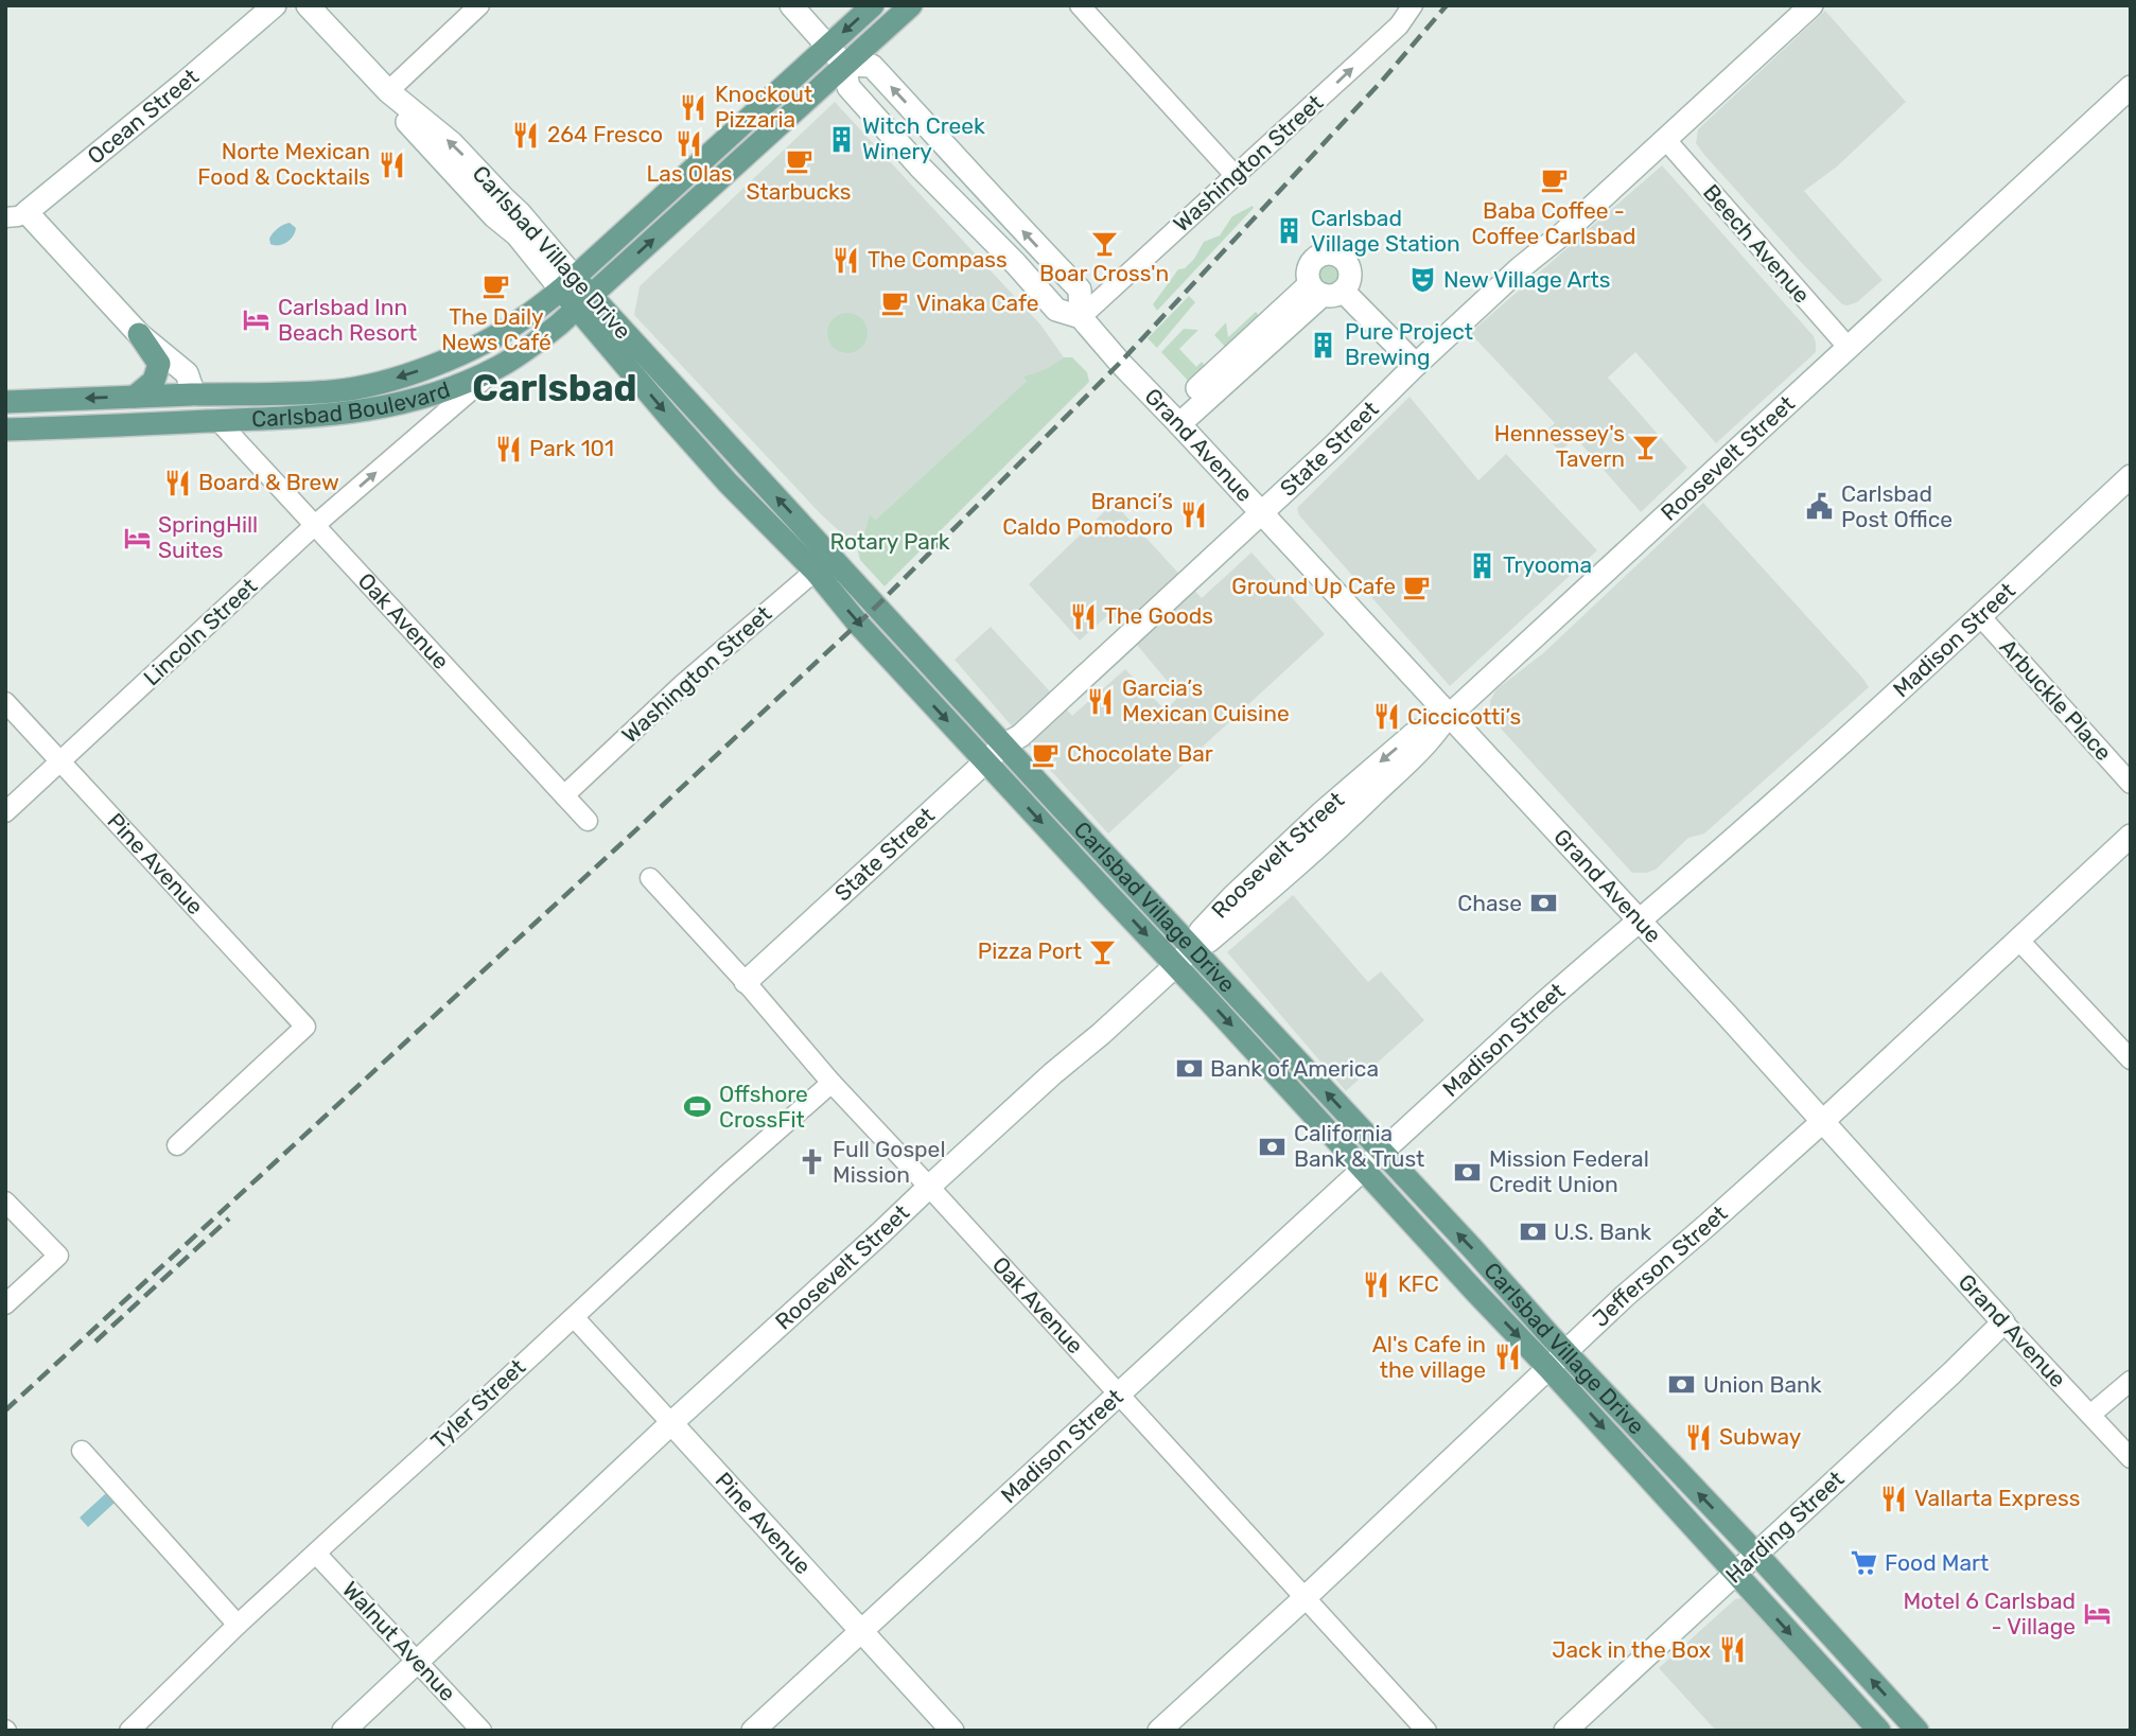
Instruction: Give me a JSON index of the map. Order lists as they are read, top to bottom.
{
  "streets": {
    "main road": ["Carlsbad Village Drive", "Carlsbad Boulevard"],
    "street": [
      "Ocean Street",
      "Washington Street",
      "Beech Avenue",
      "Grand Avenue",
      "State Street",
      "Roosevelt Street",
      "Oak Avenue",
      "Lincoln Street",
      "Madison Street",
      "Arbuckle Place",
      "Pine Avenue",
      "Jefferson Street",
      "Tyler Street",
      "Harding Street",
      "Walnut Avenue"
    ]
  },
  "crossings": [
    ["Washington Street", "Carlsbad Village Drive"],
    ["Washington Street", "Grand Avenue"],
    ["Washington Street", "Oak Avenue"],
    ["Beech Avenue", "State Street"],
    ["Beech Avenue", "Roosevelt Street"],
    ["Carlsbad Village Drive", "Carlsbad Boulevard"],
    ["Carlsbad Village Drive", "State Street"],
    ["Carlsbad Village Drive", "Roosevelt Street"],
    ["Carlsbad Village Drive", "Madison Street"],
    ["Carlsbad Village Drive", "Jefferson Street"],
    ["Carlsbad Village Drive", "Harding Street"],
    ["Carlsbad Boulevard", "Grand Avenue"],
    ["Carlsbad Boulevard", "Oak Avenue"],
    ["Carlsbad Boulevard", "Lincoln Street"],
    ["Grand Avenue", "State Street"],
    ["Grand Avenue", "Roosevelt Street"],
    ["Grand Avenue", "Madison Street"],
    ["Grand Avenue", "Jefferson Street"],
    ["Grand Avenue", "Harding Street"],
    ["State Street", "Oak Avenue"],
    ["Roosevelt Street", "Oak Avenue"],
    ["Roosevelt Street", "Pine Avenue"],
    ["Roosevelt Street", "Walnut Avenue"],
    ["Oak Avenue", "Lincoln Street"],
    ["Oak Avenue", "Madison Street"],
    ["Oak Avenue", "Jefferson Street"],
    ["Oak Avenue", "Tyler Street"],
    ["Lincoln Street", "Pine Avenue"],
    ["Madison Street", "Arbuckle Place"],
    ["Madison Street", "Pine Avenue"],
    ["Pine Avenue", "Tyler Street"],
    ["Tyler Street", "Walnut Avenue"]
  ],
  "one_way": ["Lincoln Street"],
  "districts": ["Carlsbad"],
  "parks": ["Rotary Park"],
  "places": {
    "restaurant": [
      "Knockout Pizzaria",
      "264 Fresco",
      "Las Olas",
      "Norte Mexican Food & Cocktails",
      "The Compass",
      "Park 101",
      "Board & Brew",
      "Branci’s Caldo Pomodoro",
      "The Goods",
      "Garcia’s Mexican Cuisine",
      "Ciccicotti’s",
      "KFC",
      "Al's Cafe in the village",
      "Subway",
      "Vallarta Express",
      "Jack in the Box"
    ],
    "building": [
      "Witch Creek Winery",
      "Carlsbad Village Station",
      "Pure Project Brewing",
      "Tryooma"
    ],
    "cafe": [
      "Starbucks",
      "Baba Coffee - Coffee Carlsbad",
      "The Daily News Café",
      "Vinaka Cafe",
      "Ground Up Cafe",
      "Chocolate Bar"
    ],
    "bar": ["Boar Cross'n", "Hennessey's Tavern", "Pizza Port"],
    "theatre": ["New Village Arts"],
    "hotel": ["Carlsbad Inn Beach Resort", "SpringHill Suites", "Motel 6 Carlsbad - Village"],
    "public building": ["Carlsbad Post Office"],
    "bank": [
      "Chase",
      "Bank of America",
      "California Bank & Trust",
      "Mission Federal Credit Union",
      "U.S. Bank",
      "Union Bank"
    ],
    "sports": ["Offshore CrossFit"],
    "church": ["Full Gospel Mission"],
    "supermarket": ["Food Mart"]
  }
}
